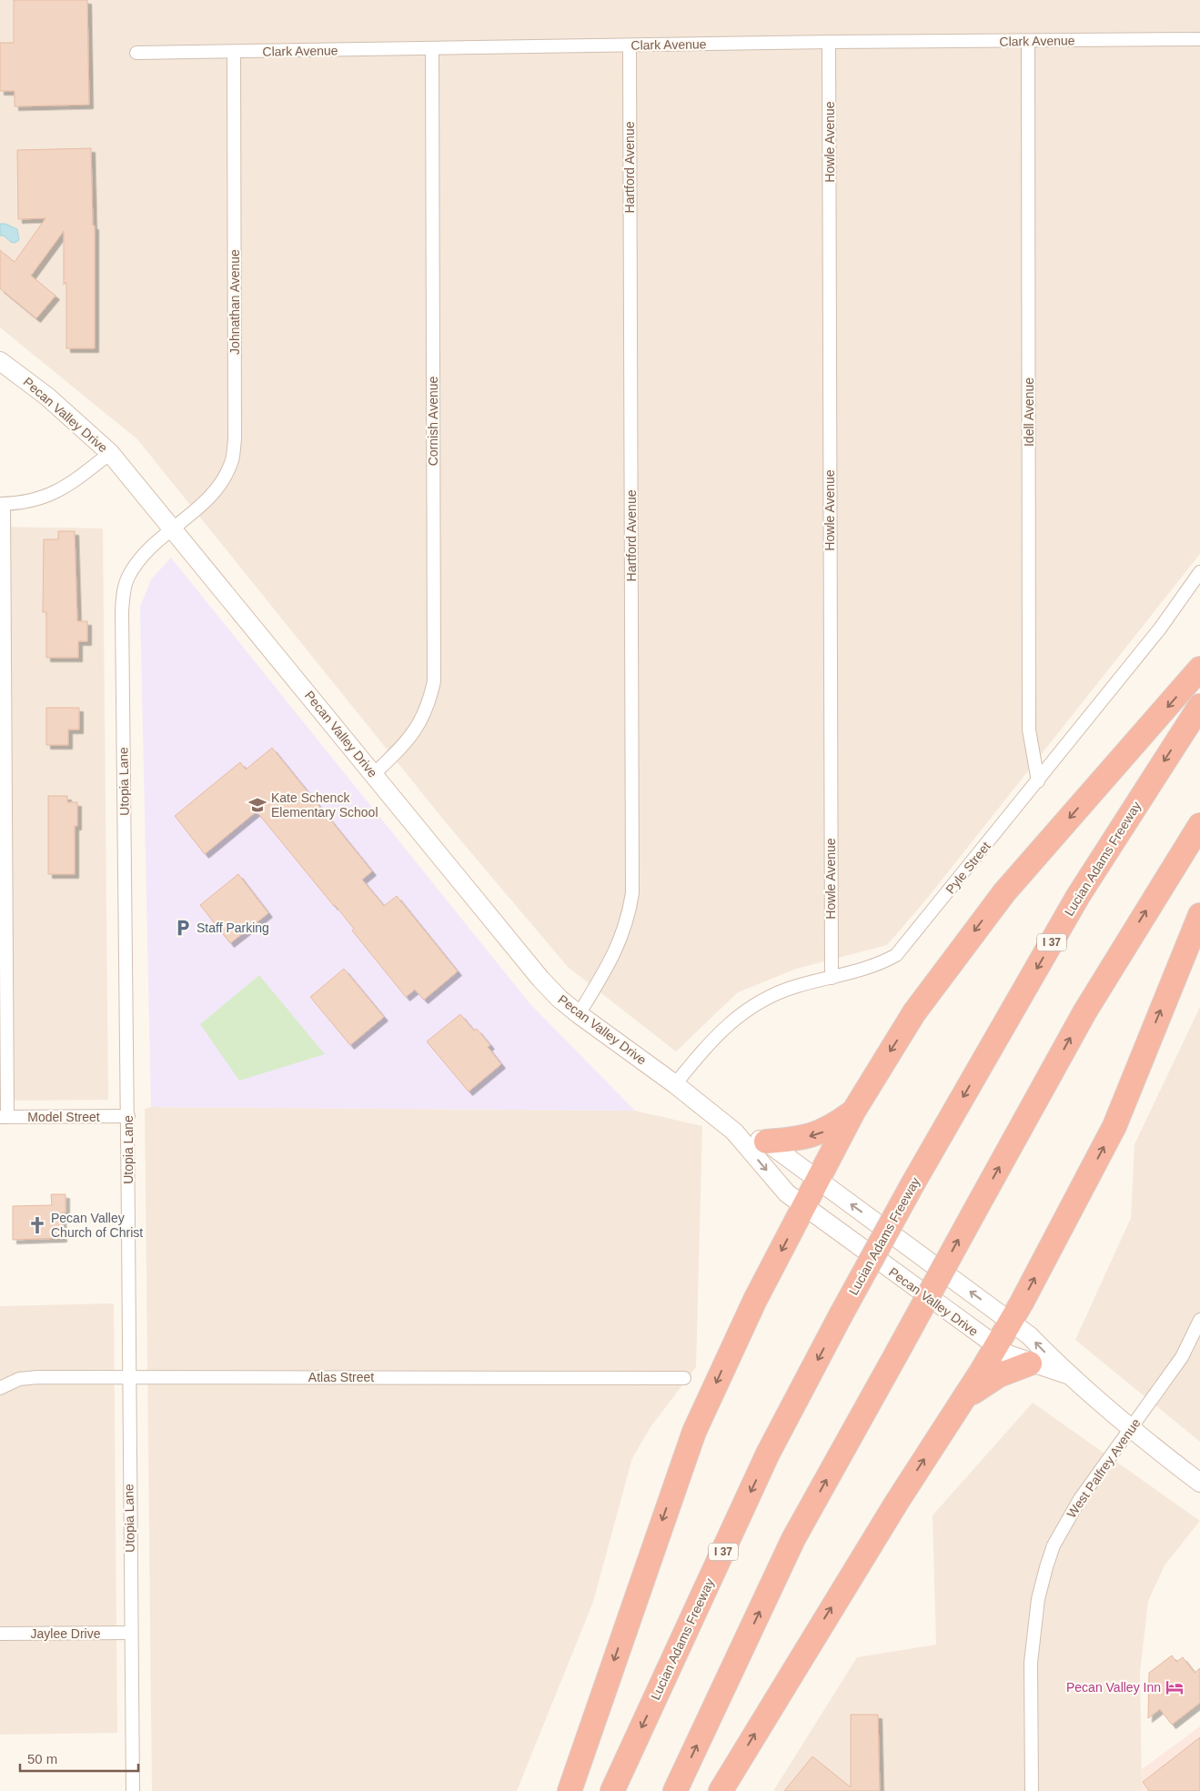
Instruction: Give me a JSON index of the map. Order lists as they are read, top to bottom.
{
  "streets": {
    "highway": ["Lucian Adams Freeway", "I 37"],
    "main road": ["Pecan Valley Drive"],
    "street": [
      "Clark Avenue",
      "Howle Avenue",
      "Hartford Avenue",
      "Johnathan Avenue",
      "Idell Avenue",
      "Cornish Avenue",
      "Utopia Lane",
      "Pyle Street",
      "Model Street",
      "Atlas Street",
      "West Palfrey Avenue",
      "Jaylee Drive"
    ]
  },
  "crossings": [
    ["Clark Avenue", "Howle Avenue"],
    ["Clark Avenue", "Hartford Avenue"],
    ["Clark Avenue", "Johnathan Avenue"],
    ["Clark Avenue", "Idell Avenue"],
    ["Clark Avenue", "Cornish Avenue"],
    ["Howle Avenue", "Pyle Street"],
    ["Hartford Avenue", "Pecan Valley Drive"],
    ["Johnathan Avenue", "Pecan Valley Drive"],
    ["Johnathan Avenue", "Utopia Lane"],
    ["Idell Avenue", "Pyle Street"],
    ["Pecan Valley Drive", "Cornish Avenue"],
    ["Pecan Valley Drive", "Utopia Lane"],
    ["Pecan Valley Drive", "Pyle Street"],
    ["Pecan Valley Drive", "West Palfrey Avenue"],
    ["Utopia Lane", "Model Street"],
    ["Utopia Lane", "Atlas Street"],
    ["Utopia Lane", "Jaylee Drive"]
  ],
  "places": {
    "school or university": ["Kate Schenck Elementary School"],
    "parking": ["Staff Parking"],
    "church": ["Pecan Valley Church of Christ"],
    "hotel": ["Pecan Valley Inn"]
  },
  "scale_bar": "50 m"
}
